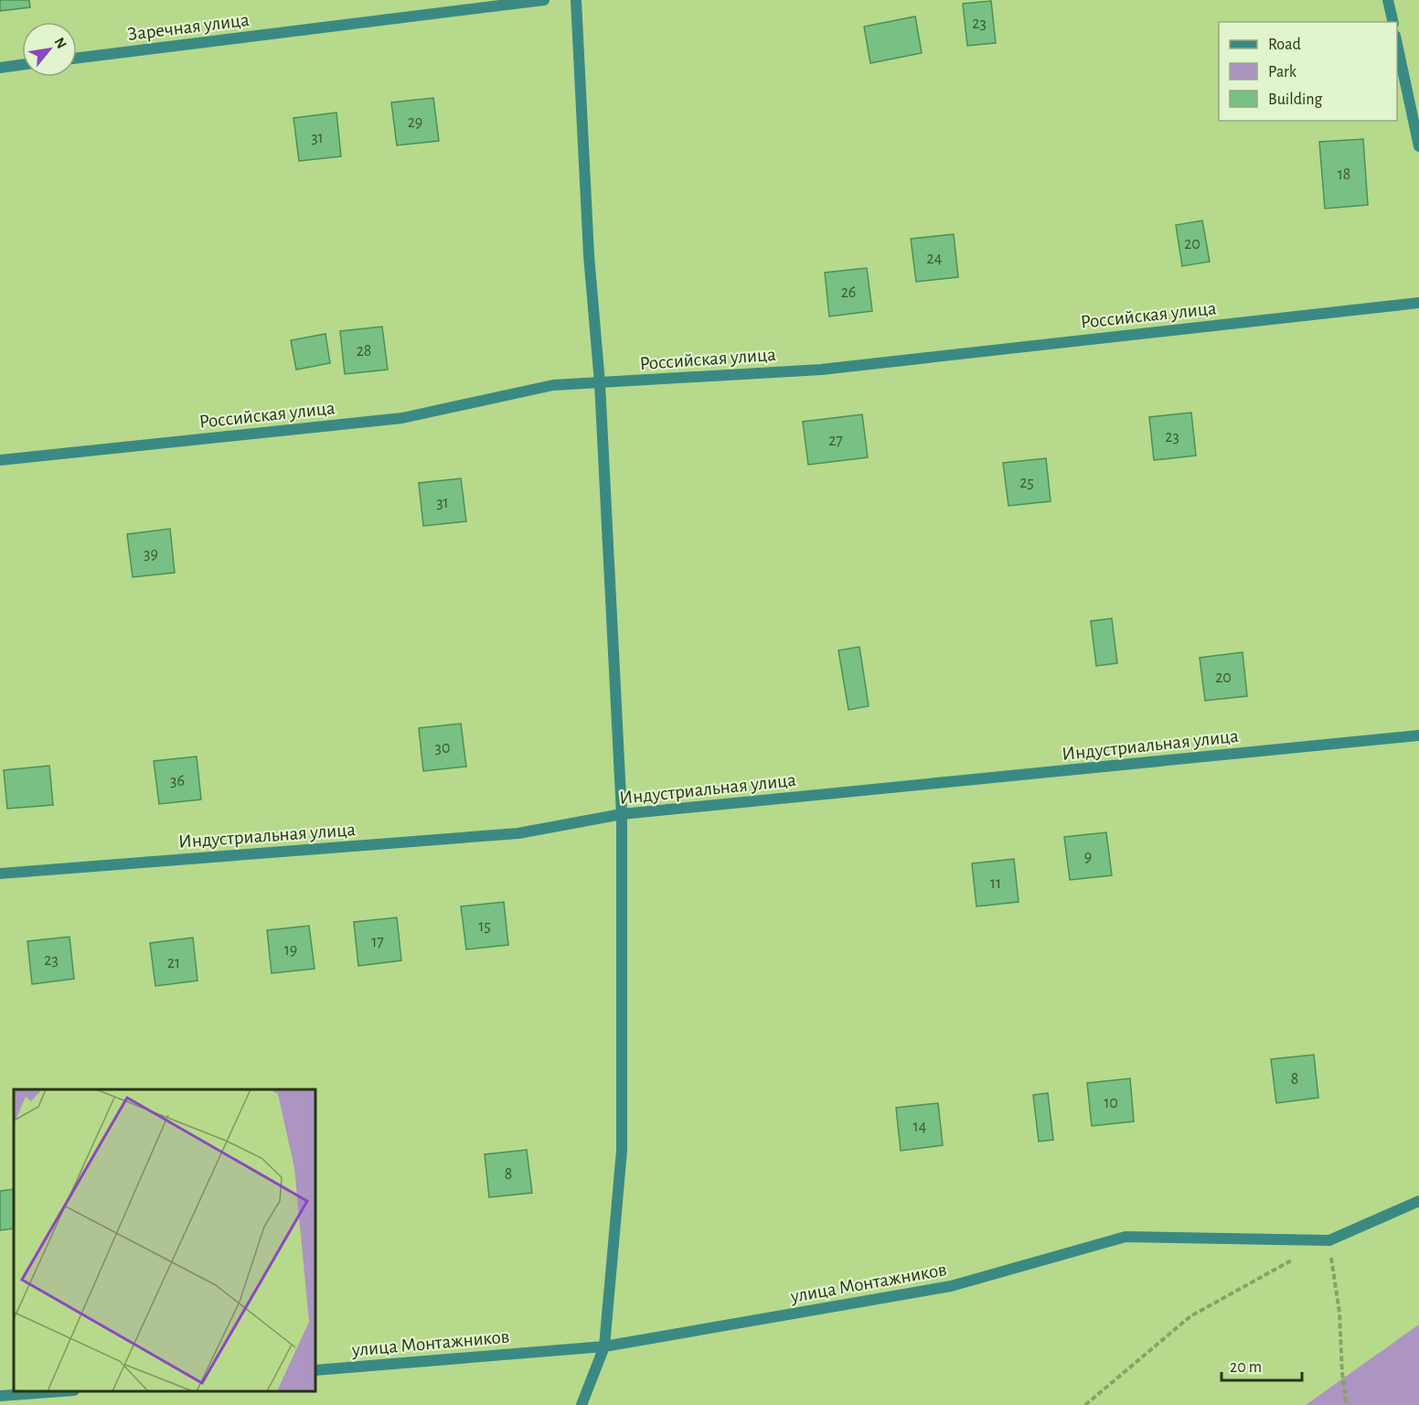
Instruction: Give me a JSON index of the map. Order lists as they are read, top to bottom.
{
  "streets": {
    "street": [
      "Заречная улица",
      "Российская улица",
      "Индустриальная улица",
      "улица Монтажников"
    ]
  },
  "house_numbers": [
    "23",
    "29",
    "31",
    "18",
    "20",
    "24",
    "26",
    "28",
    "23",
    "27",
    "25",
    "31",
    "39",
    "20",
    "30",
    "36",
    "9",
    "11",
    "15",
    "17",
    "19",
    "23",
    "21",
    "8",
    "10",
    "14",
    "8"
  ],
  "legend": ["Road", "Park", "Building"],
  "scale_bar": "20 m",
  "north": "top right"
}
